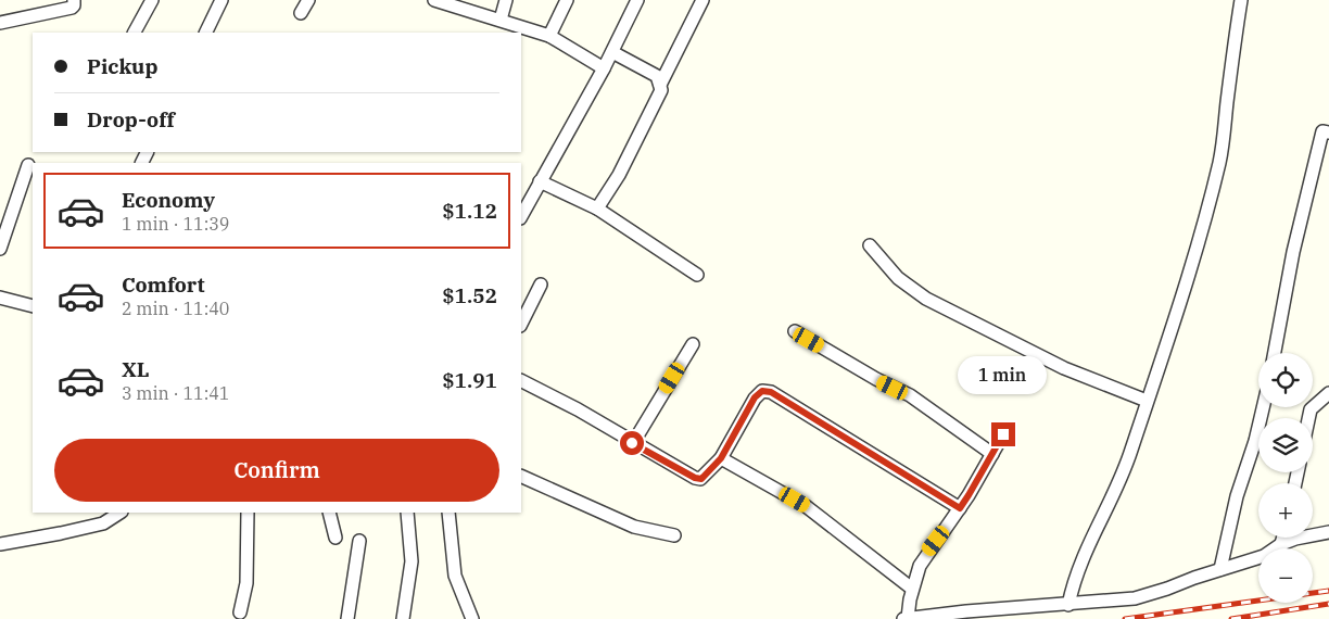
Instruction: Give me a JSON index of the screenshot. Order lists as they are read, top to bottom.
{
  "page": {
    "banner": ["Pickup", "Drop-off"],
    "list": [
      {
        "name": "Economy",
        "note": "1 min · 11:39",
        "value": "$1.12"
      },
      {
        "name": "Comfort",
        "note": "2 min · 11:40",
        "value": "$1.52"
      },
      {
        "name": "XL",
        "note": "3 min · 11:41",
        "value": "$1.91"
      }
    ],
    "map_buttons": ["+", "−"],
    "bubble": "1 min",
    "buttons": "Confirm"
  }
}
